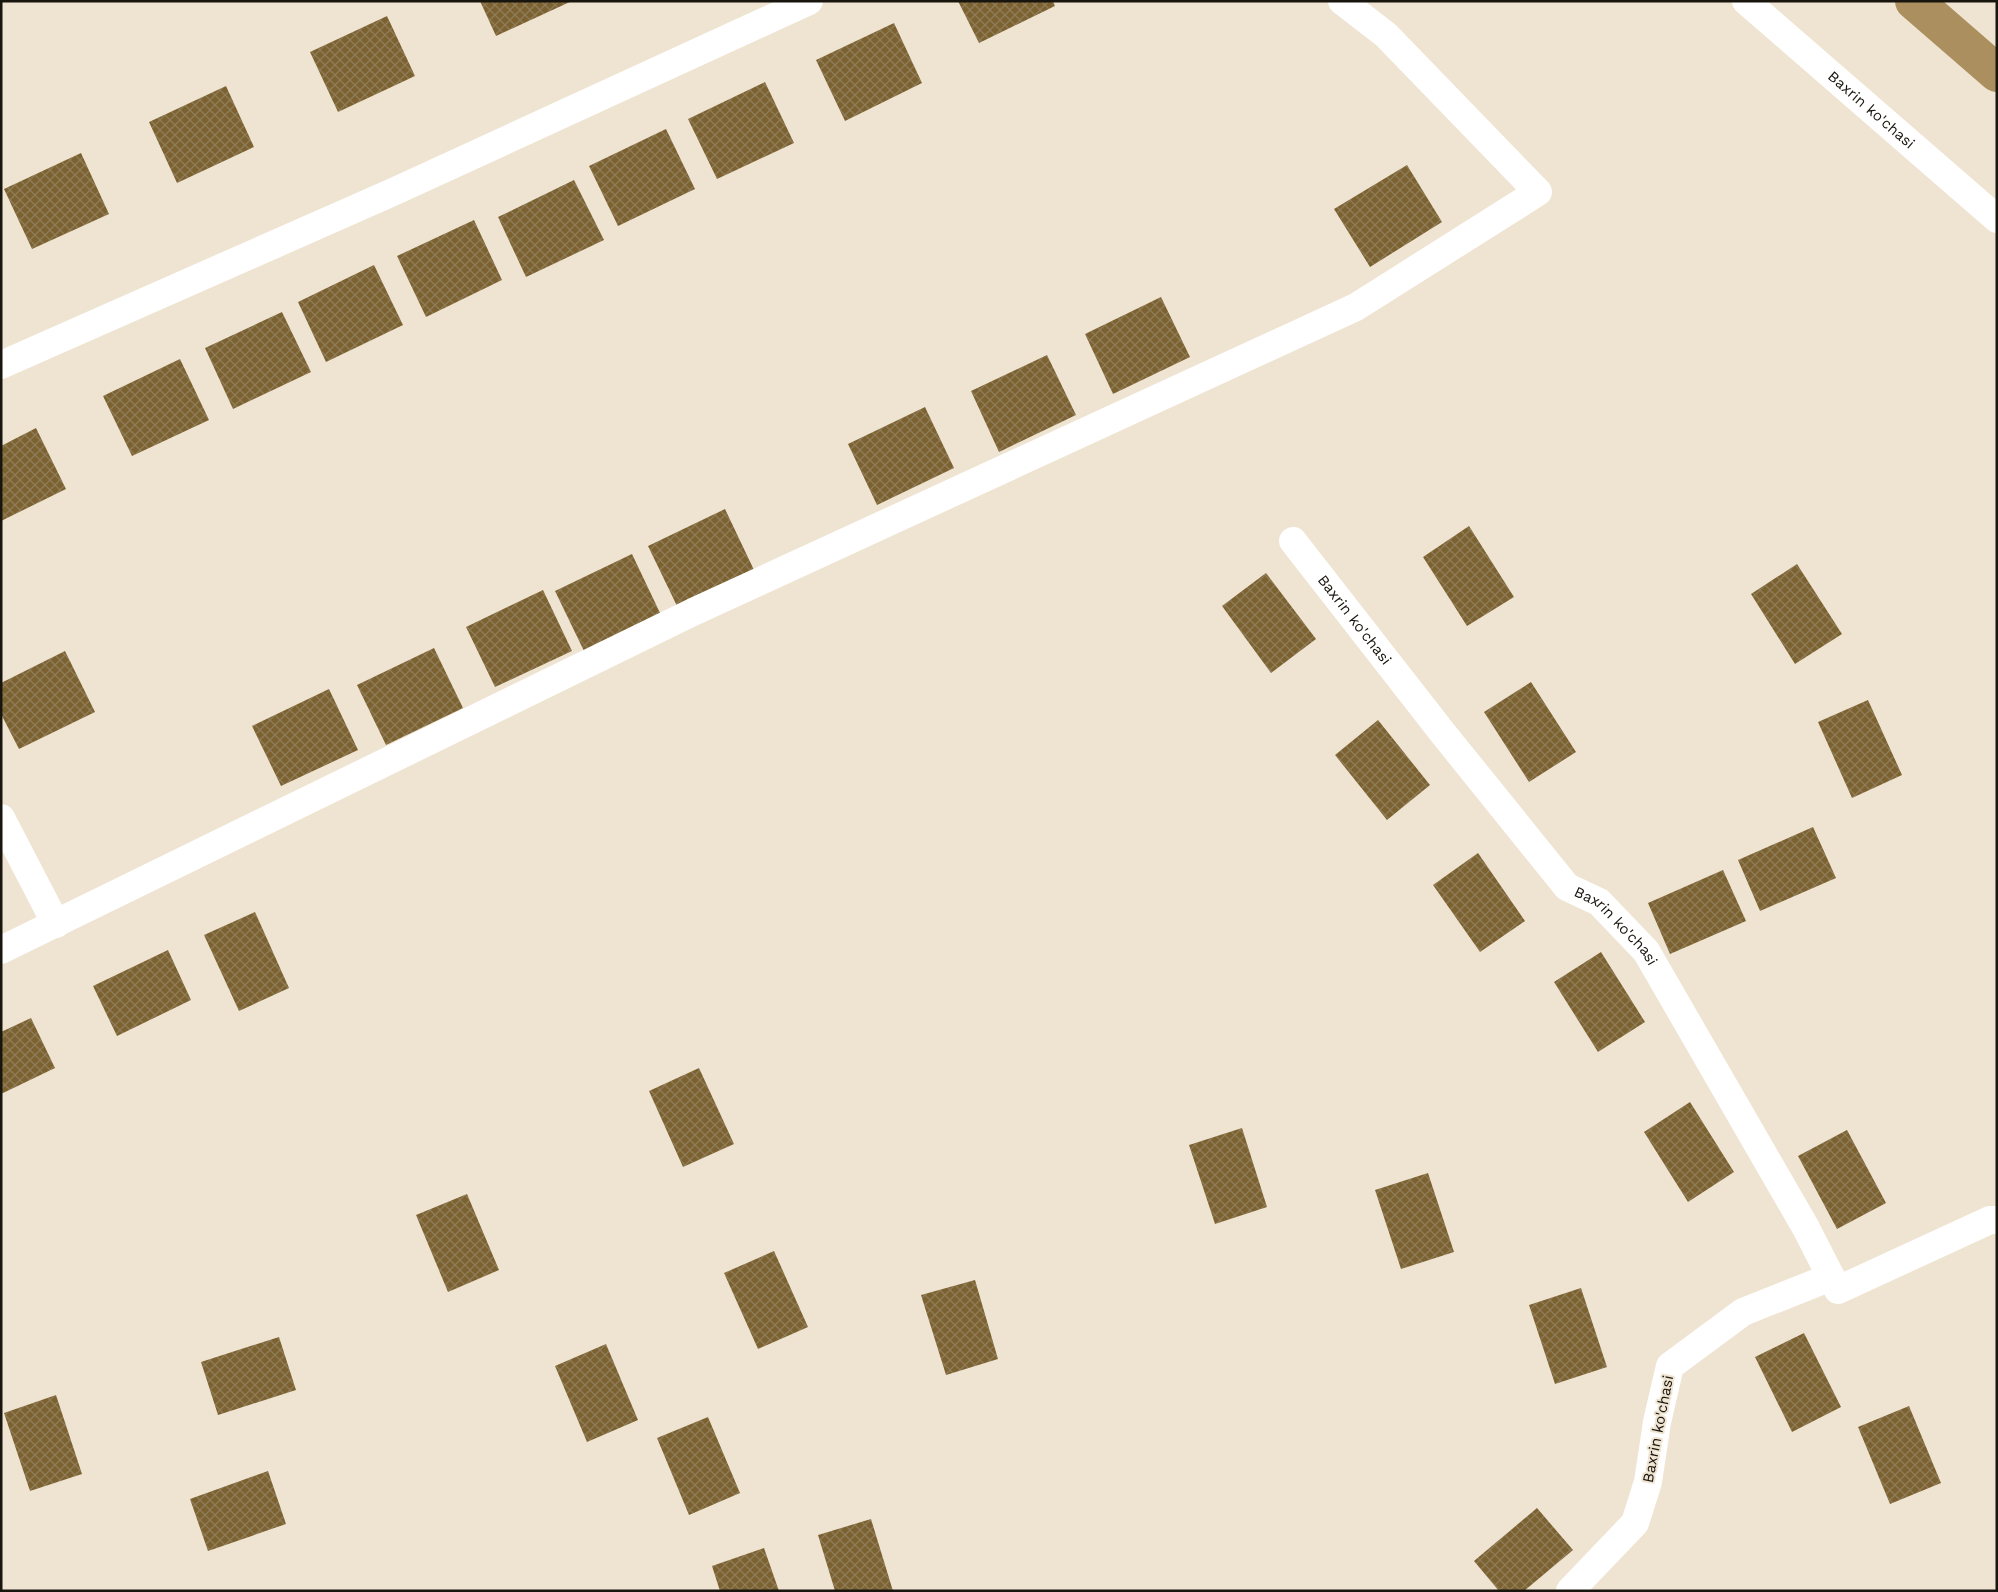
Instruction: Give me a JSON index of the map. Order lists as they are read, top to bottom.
{
  "streets": {
    "street": ["Baxrin ko'chasi"]
  }
}
